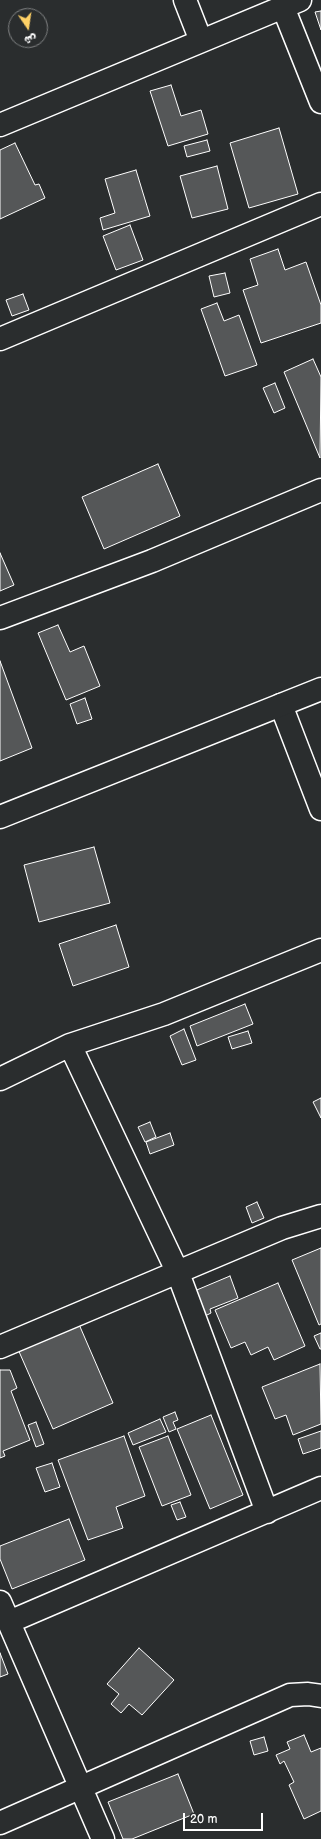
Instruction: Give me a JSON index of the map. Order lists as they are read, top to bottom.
{
  "scale_bar": "20 m",
  "north": "bottom"
}
